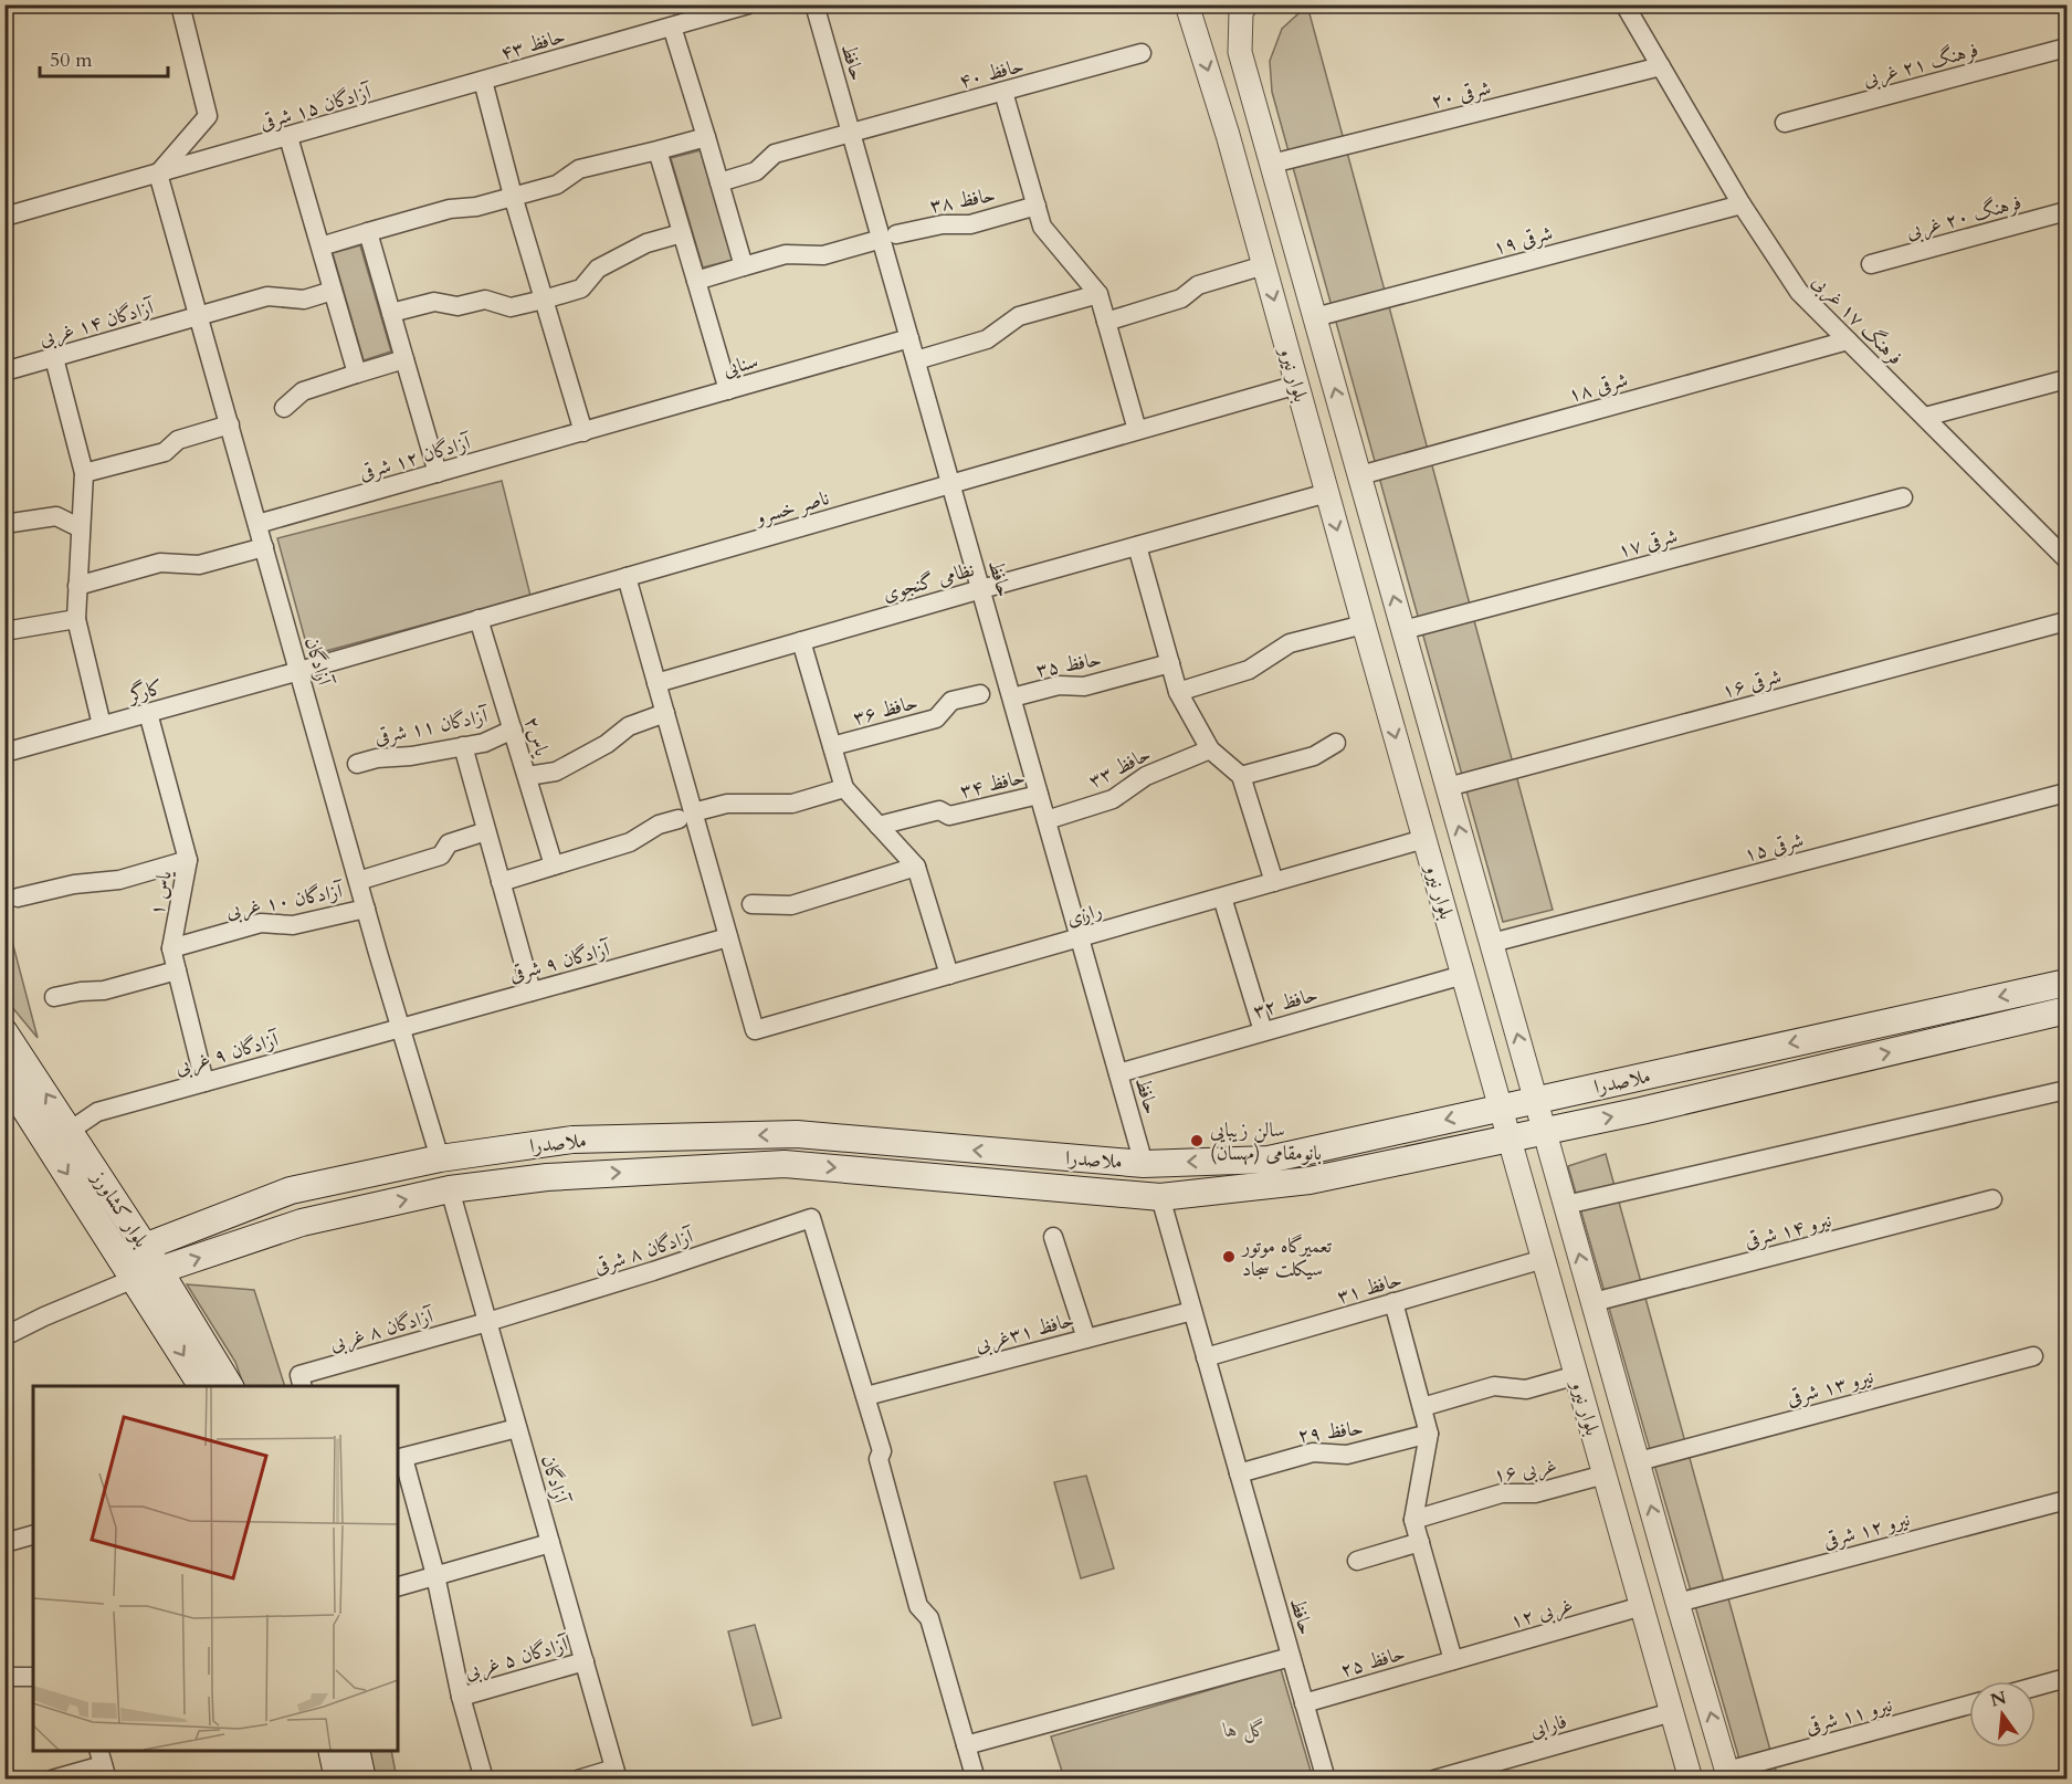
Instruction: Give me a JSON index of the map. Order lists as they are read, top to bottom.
{
  "streets": {
    "main road": ["ملاصدرا", "بلوار کشاورز"],
    "street": [
      "حافظ ۴۳",
      "حافظ",
      "فرهنگ ۲۱ غربی",
      "حافظ ۴۰",
      "۲۰ شرقی",
      "آزادگان ۱۵ شرقی",
      "حافظ ۳۸",
      "فرهنگ ۲۰ غربی",
      "۱۹ شرقی",
      "فرهنگ ۱۷ غربی",
      "آزادگان ۱۴ غربی",
      "سنایی",
      "بلوار نیرو",
      "۱۸ شرقی",
      "آزادگان ۱۲ شرقی",
      "ناصر خسرو",
      "۱۷ شرقی",
      "نظامی گنجوی",
      "آزادگان",
      "حافظ ۳۵",
      "۱۶ شرقی",
      "کارگر",
      "حافظ ۳۶",
      "آزادگان ۱۱ شرقی",
      "یاس۲",
      "حافظ ۳۳",
      "حافظ ۳۴",
      "۱۵ شرقی",
      "یاس ۱",
      "آزادگان ۱۰ غربی",
      "رازی",
      "آزادگان ۹ شرقی",
      "حافظ ۳۲",
      "آزادگان ۹ غربی",
      "نیرو ۱۴ شرقی",
      "آزادگان ۸ شرقی",
      "حافظ ۳۱",
      "آزادگان ۸ غربی",
      "حافظ ۳۱غربی",
      "نیرو ۱۳ شرقی",
      "حافظ ۲۹",
      "۱۶ غربی",
      "نیرو ۱۲ شرقی",
      "۱۲ غربی",
      "آزادگان ۵ غربی",
      "حافظ ۲۵",
      "نیرو ۱۱ شرقی",
      "فارابی"
    ]
  },
  "crossings": [
    ["حافظ ۴۳", "آزادگان ۱۵ شرقی"],
    ["حافظ", "حافظ ۴۰"],
    ["حافظ", "حافظ ۳۸"],
    ["حافظ", "سنایی"],
    ["حافظ", "ناصر خسرو"],
    ["حافظ", "نظامی گنجوی"],
    ["حافظ", "حافظ ۳۵"],
    ["حافظ", "حافظ ۳۳"],
    ["حافظ", "حافظ ۳۴"],
    ["حافظ", "رازی"],
    ["حافظ", "حافظ ۳۲"],
    ["حافظ", "ملاصدرا"],
    ["حافظ", "حافظ ۳۱"],
    ["حافظ", "حافظ ۳۱غربی"],
    ["حافظ", "حافظ ۲۹"],
    ["حافظ", "حافظ ۲۵"],
    ["۲۰ شرقی", "فرهنگ ۱۷ غربی"],
    ["۲۰ شرقی", "بلوار نیرو"],
    ["آزادگان ۱۵ شرقی", "آزادگان"],
    ["۱۹ شرقی", "فرهنگ ۱۷ غربی"],
    ["۱۹ شرقی", "بلوار نیرو"],
    ["فرهنگ ۱۷ غربی", "۱۸ شرقی"],
    ["آزادگان ۱۴ غربی", "آزادگان"],
    ["سنایی", "آزادگان ۱۲ شرقی"],
    ["بلوار نیرو", "۱۸ شرقی"],
    ["بلوار نیرو", "ناصر خسرو"],
    ["بلوار نیرو", "۱۷ شرقی"],
    ["بلوار نیرو", "نظامی گنجوی"],
    ["بلوار نیرو", "۱۶ شرقی"],
    ["بلوار نیرو", "۱۵ شرقی"],
    ["بلوار نیرو", "رازی"],
    ["بلوار نیرو", "حافظ ۳۲"],
    ["بلوار نیرو", "ملاصدرا"],
    ["بلوار نیرو", "نیرو ۱۴ شرقی"],
    ["بلوار نیرو", "حافظ ۳۱"],
    ["بلوار نیرو", "نیرو ۱۳ شرقی"],
    ["بلوار نیرو", "۱۶ غربی"],
    ["بلوار نیرو", "نیرو ۱۲ شرقی"],
    ["بلوار نیرو", "۱۲ غربی"],
    ["بلوار نیرو", "نیرو ۱۱ شرقی"],
    ["بلوار نیرو", "فارابی"],
    ["آزادگان ۱۲ شرقی", "آزادگان"],
    ["ناصر خسرو", "آزادگان"],
    ["ناصر خسرو", "کارگر"],
    ["ناصر خسرو", "یاس۲"],
    ["آزادگان", "کارگر"],
    ["آزادگان", "آزادگان ۱۰ غربی"],
    ["آزادگان", "آزادگان ۹ شرقی"],
    ["آزادگان", "آزادگان ۹ غربی"],
    ["آزادگان", "ملاصدرا"],
    ["آزادگان", "آزادگان ۸ شرقی"],
    ["آزادگان", "آزادگان ۸ غربی"],
    ["آزادگان", "آزادگان ۵ غربی"],
    ["کارگر", "یاس ۱"],
    ["آزادگان ۱۱ شرقی", "یاس۲"],
    ["یاس ۱", "آزادگان ۱۰ غربی"],
    ["یاس ۱", "آزادگان ۹ غربی"],
    ["رازی", "آزادگان ۹ شرقی"],
    ["آزادگان ۹ شرقی", "آزادگان ۹ غربی"],
    ["آزادگان ۹ غربی", "بلوار کشاورز"],
    ["ملاصدرا", "بلوار کشاورز"],
    ["آزادگان ۸ شرقی", "آزادگان ۸ غربی"],
    ["آزادگان ۸ شرقی", "حافظ ۳۱غربی"],
    ["۱۲ غربی", "حافظ ۲۵"]
  ],
  "parks": ["گل ها"],
  "places": ["سالن زیبایی بانومقامی (مهسان)", "تعمیرگاه موتور سیکلت سجاد"],
  "scale_bar": "50 m",
  "north": "top"
}
